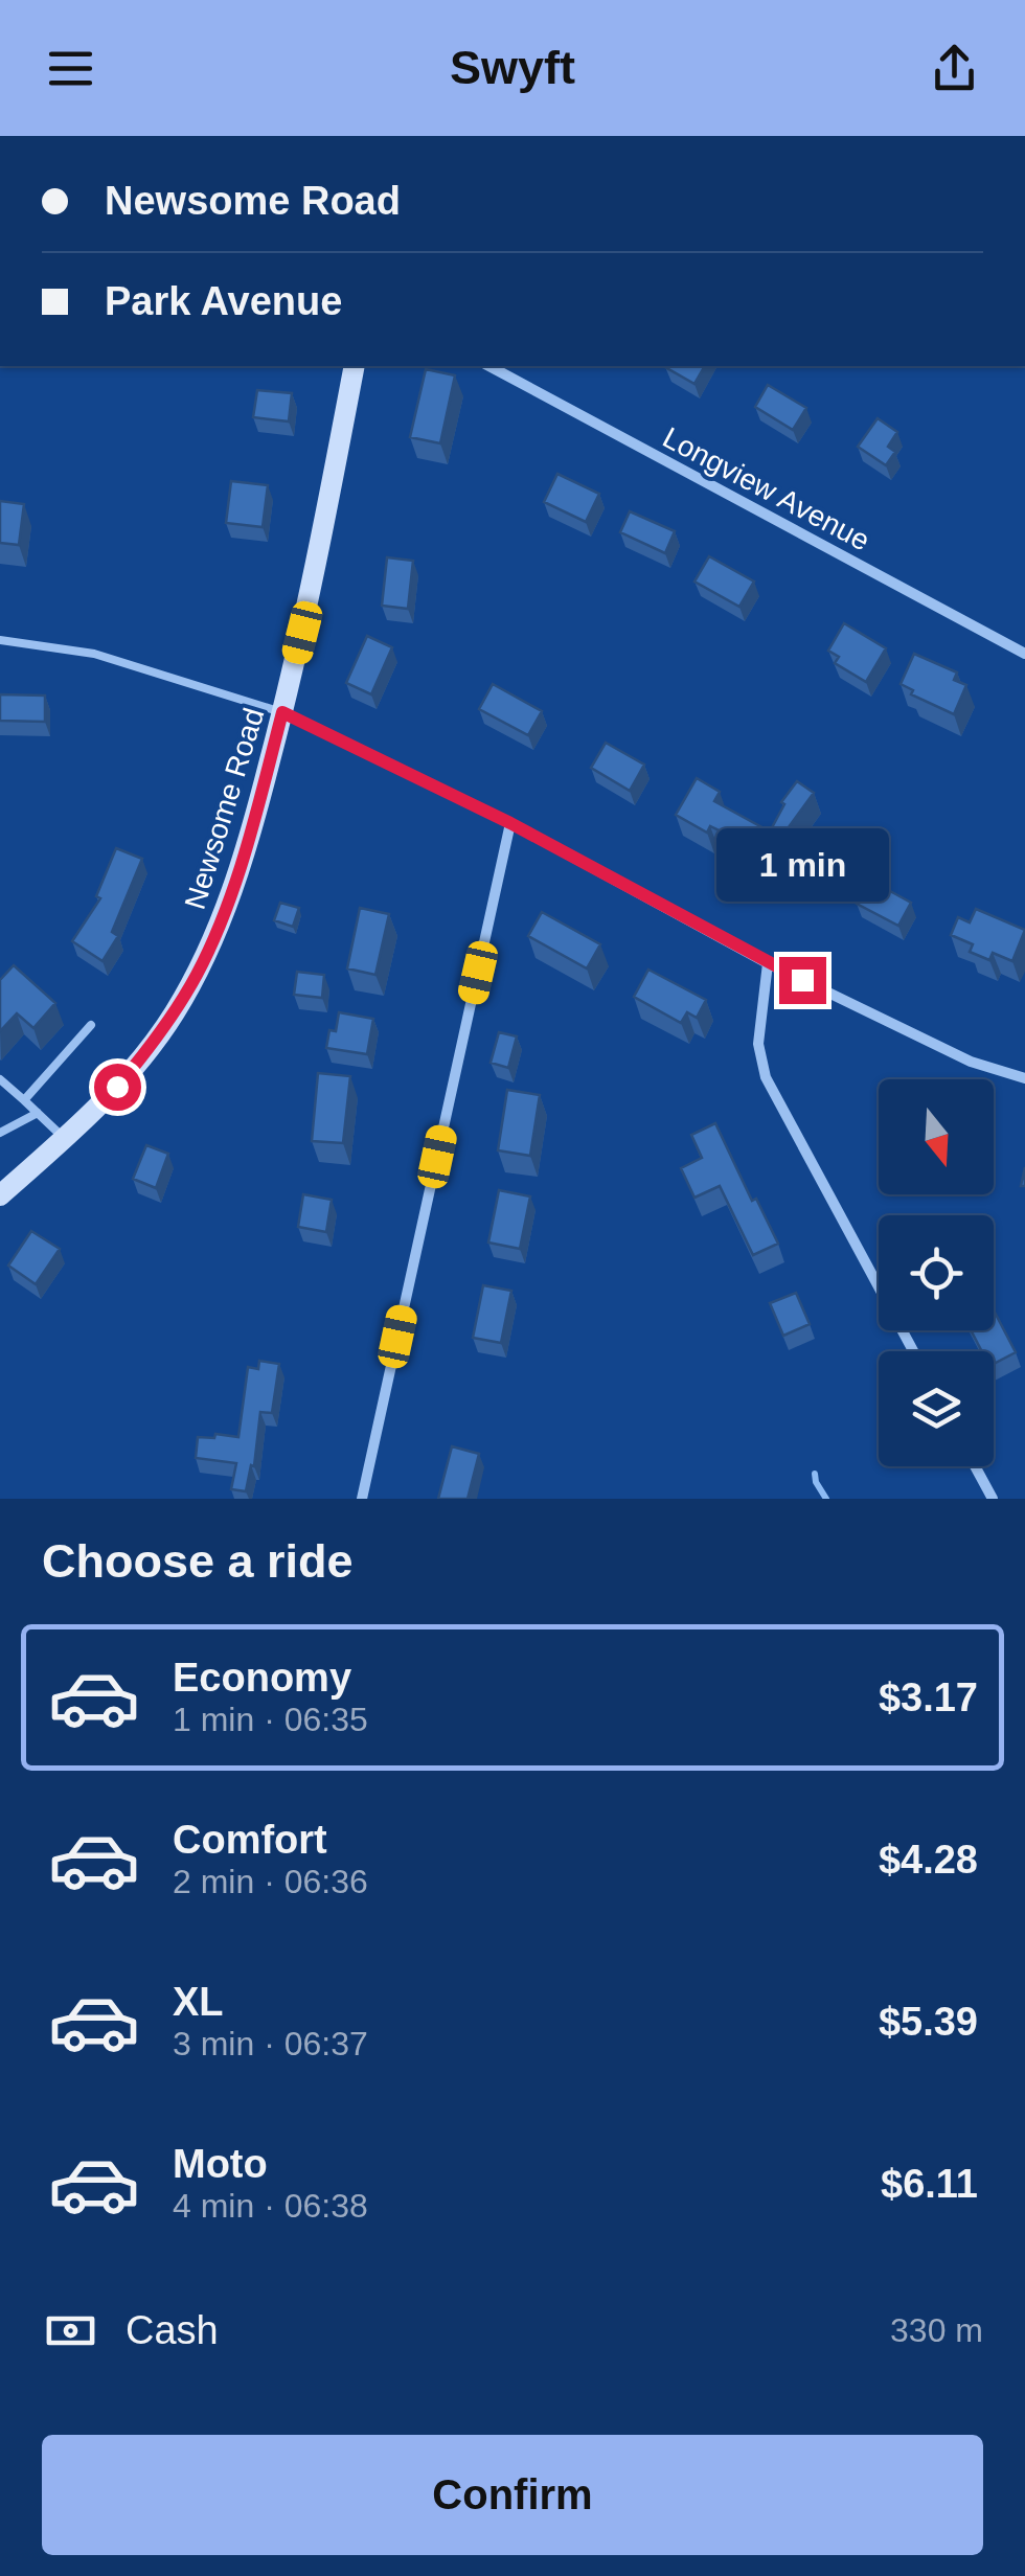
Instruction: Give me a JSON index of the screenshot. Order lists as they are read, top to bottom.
{
  "streets": {
    "street": ["Longview Avenue", "Newsome Road"]
  },
  "north": "bottom",
  "page": {
    "header": "Swyft",
    "banner": ["Newsome Road", "Park Avenue"],
    "bubble": "1 min",
    "heading": "Choose a ride",
    "list": [
      {
        "name": "Economy",
        "note": "1 min · 06:35",
        "value": "$3.17"
      },
      {
        "name": "Comfort",
        "note": "2 min · 06:36",
        "value": "$4.28"
      },
      {
        "name": "XL",
        "note": "3 min · 06:37",
        "value": "$5.39"
      },
      {
        "name": "Moto",
        "note": "4 min · 06:38",
        "value": "$6.11"
      }
    ],
    "pay": ["Cash", "330 m"],
    "buttons": "Confirm"
  }
}
